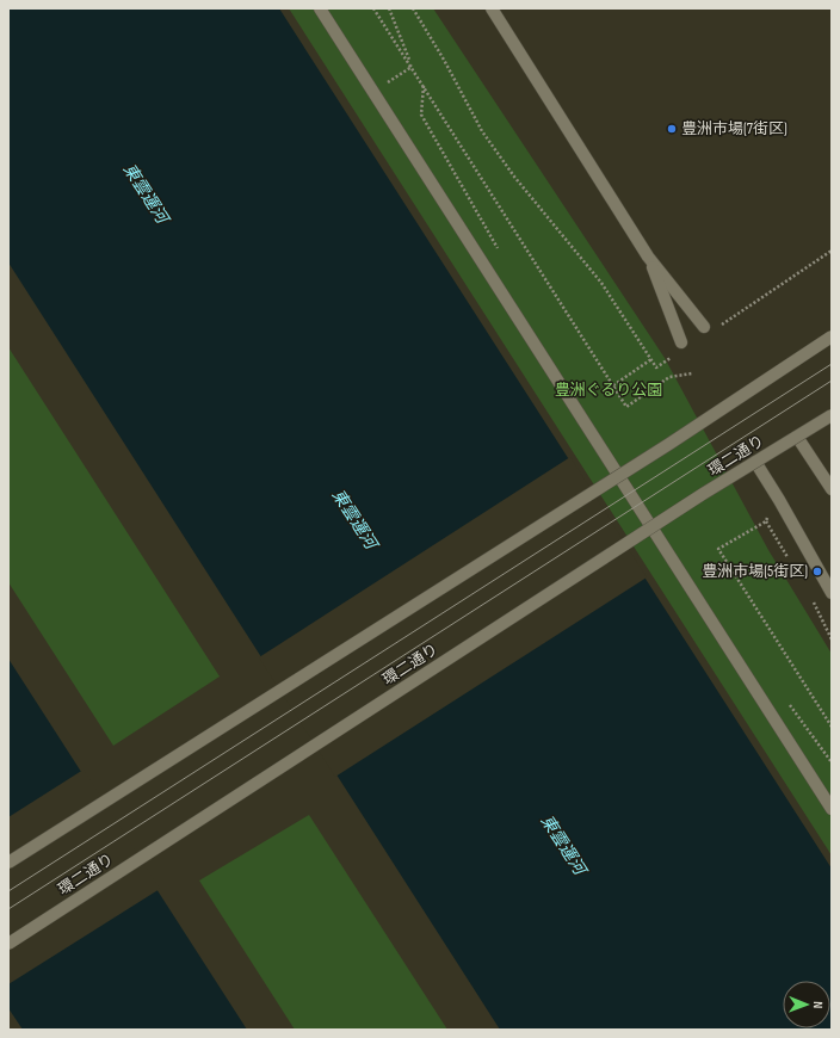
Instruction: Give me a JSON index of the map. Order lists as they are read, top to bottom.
{
  "streets": {
    "main road": ["環二通り"]
  },
  "water": ["東雲運河"],
  "parks": ["豊洲ぐるり公園"],
  "places": ["豊洲市場(7街区)", "豊洲市場(5街区)"],
  "north": "right"
}
